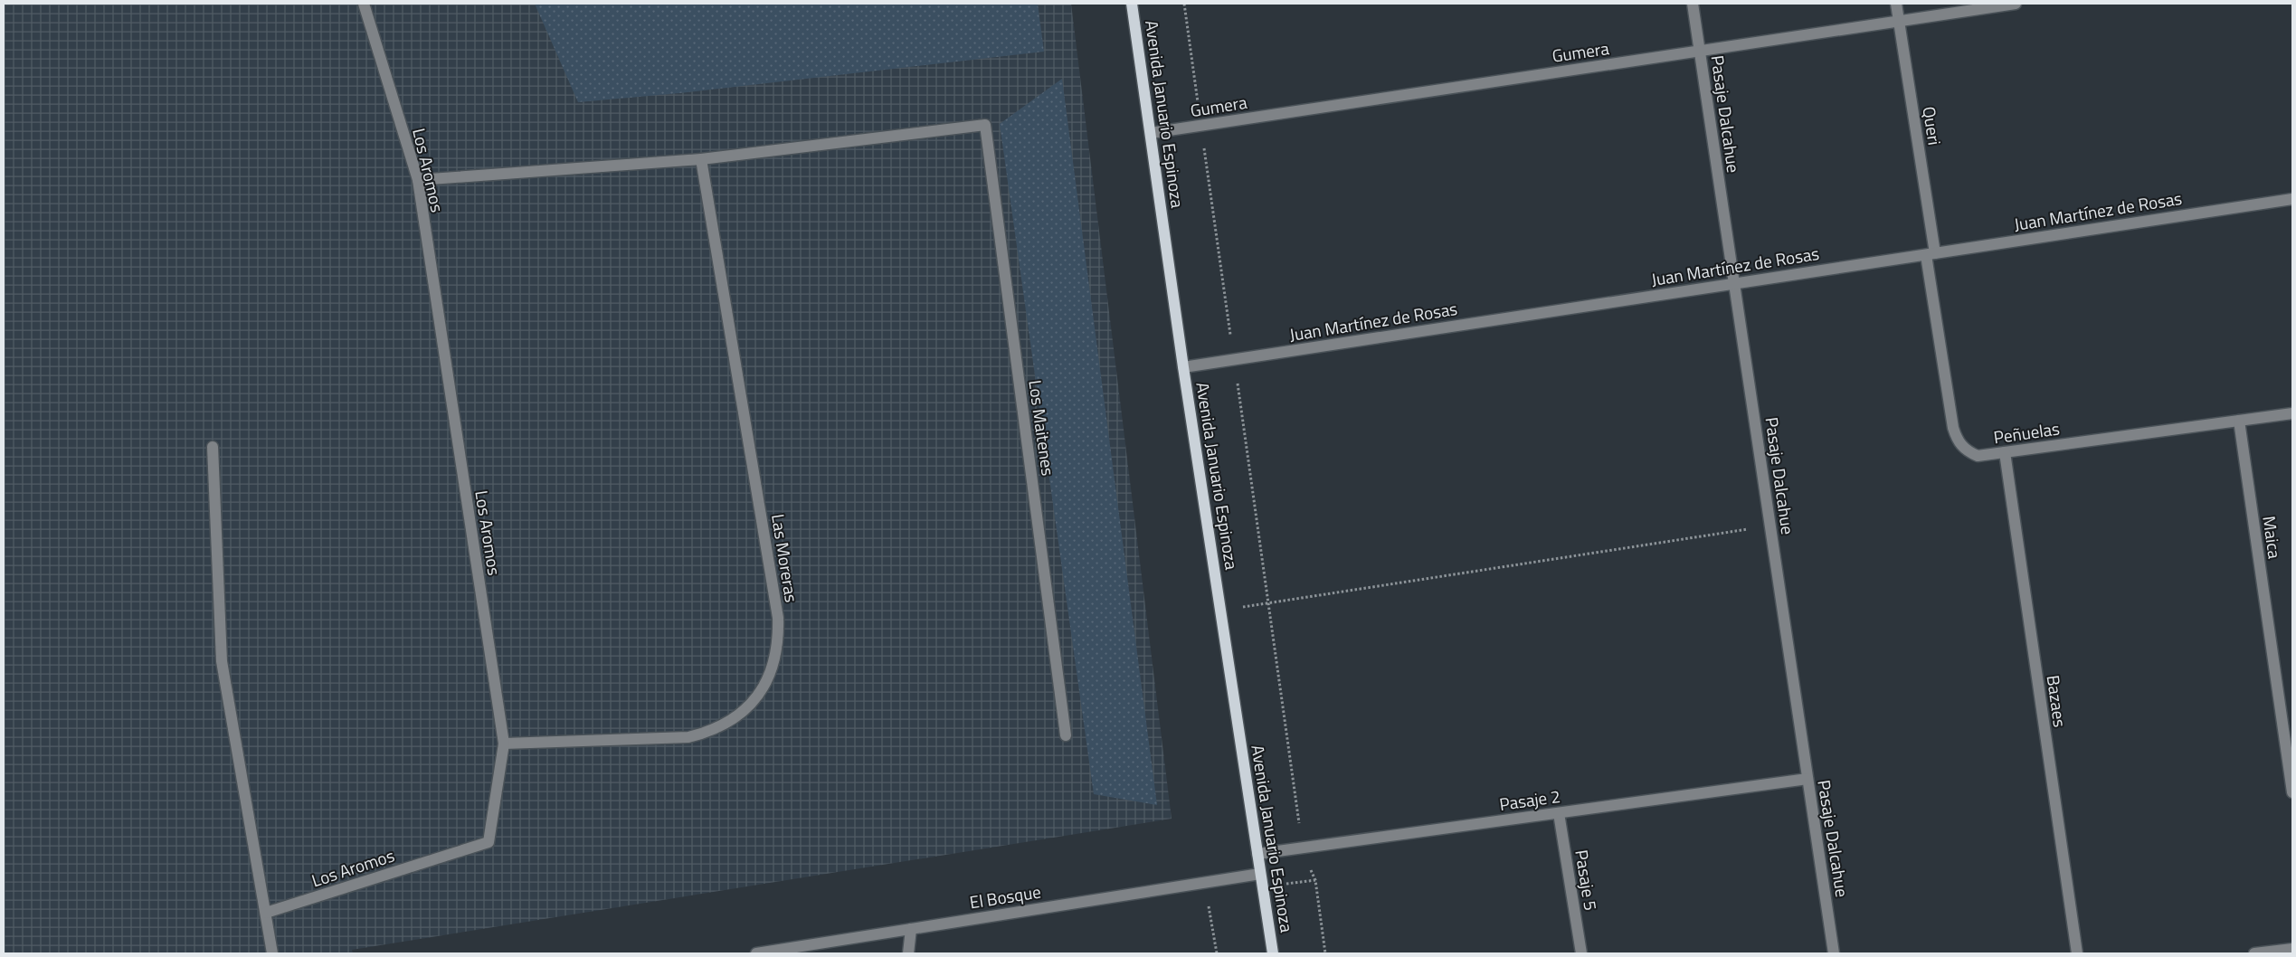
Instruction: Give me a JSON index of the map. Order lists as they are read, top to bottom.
{
  "streets": {
    "main road": ["Avenida Januario Espinoza"],
    "street": [
      "Gumera",
      "Pasaje Dalcahue",
      "Queri",
      "Los Aromos",
      "Juan Martínez de Rosas",
      "Los Maitenes",
      "Peñuelas",
      "Maica",
      "Las Moreras",
      "Bazaes",
      "Pasaje 2",
      "Pasaje 5",
      "El Bosque"
    ]
  },
  "crossings": [
    ["Gumera", "Avenida Januario Espinoza"],
    ["Gumera", "Pasaje Dalcahue"],
    ["Gumera", "Queri"],
    ["Avenida Januario Espinoza", "Juan Martínez de Rosas"],
    ["Avenida Januario Espinoza", "Pasaje 2"],
    ["Avenida Januario Espinoza", "El Bosque"],
    ["Pasaje Dalcahue", "Juan Martínez de Rosas"],
    ["Pasaje Dalcahue", "Pasaje 2"],
    ["Queri", "Juan Martínez de Rosas"],
    ["Queri", "Peñuelas"],
    ["Los Aromos", "Las Moreras"],
    ["Juan Martínez de Rosas", "Peñuelas"],
    ["Los Maitenes", "Las Moreras"],
    ["Peñuelas", "Maica"],
    ["Peñuelas", "Bazaes"],
    ["Pasaje 2", "Pasaje 5"]
  ]
}
